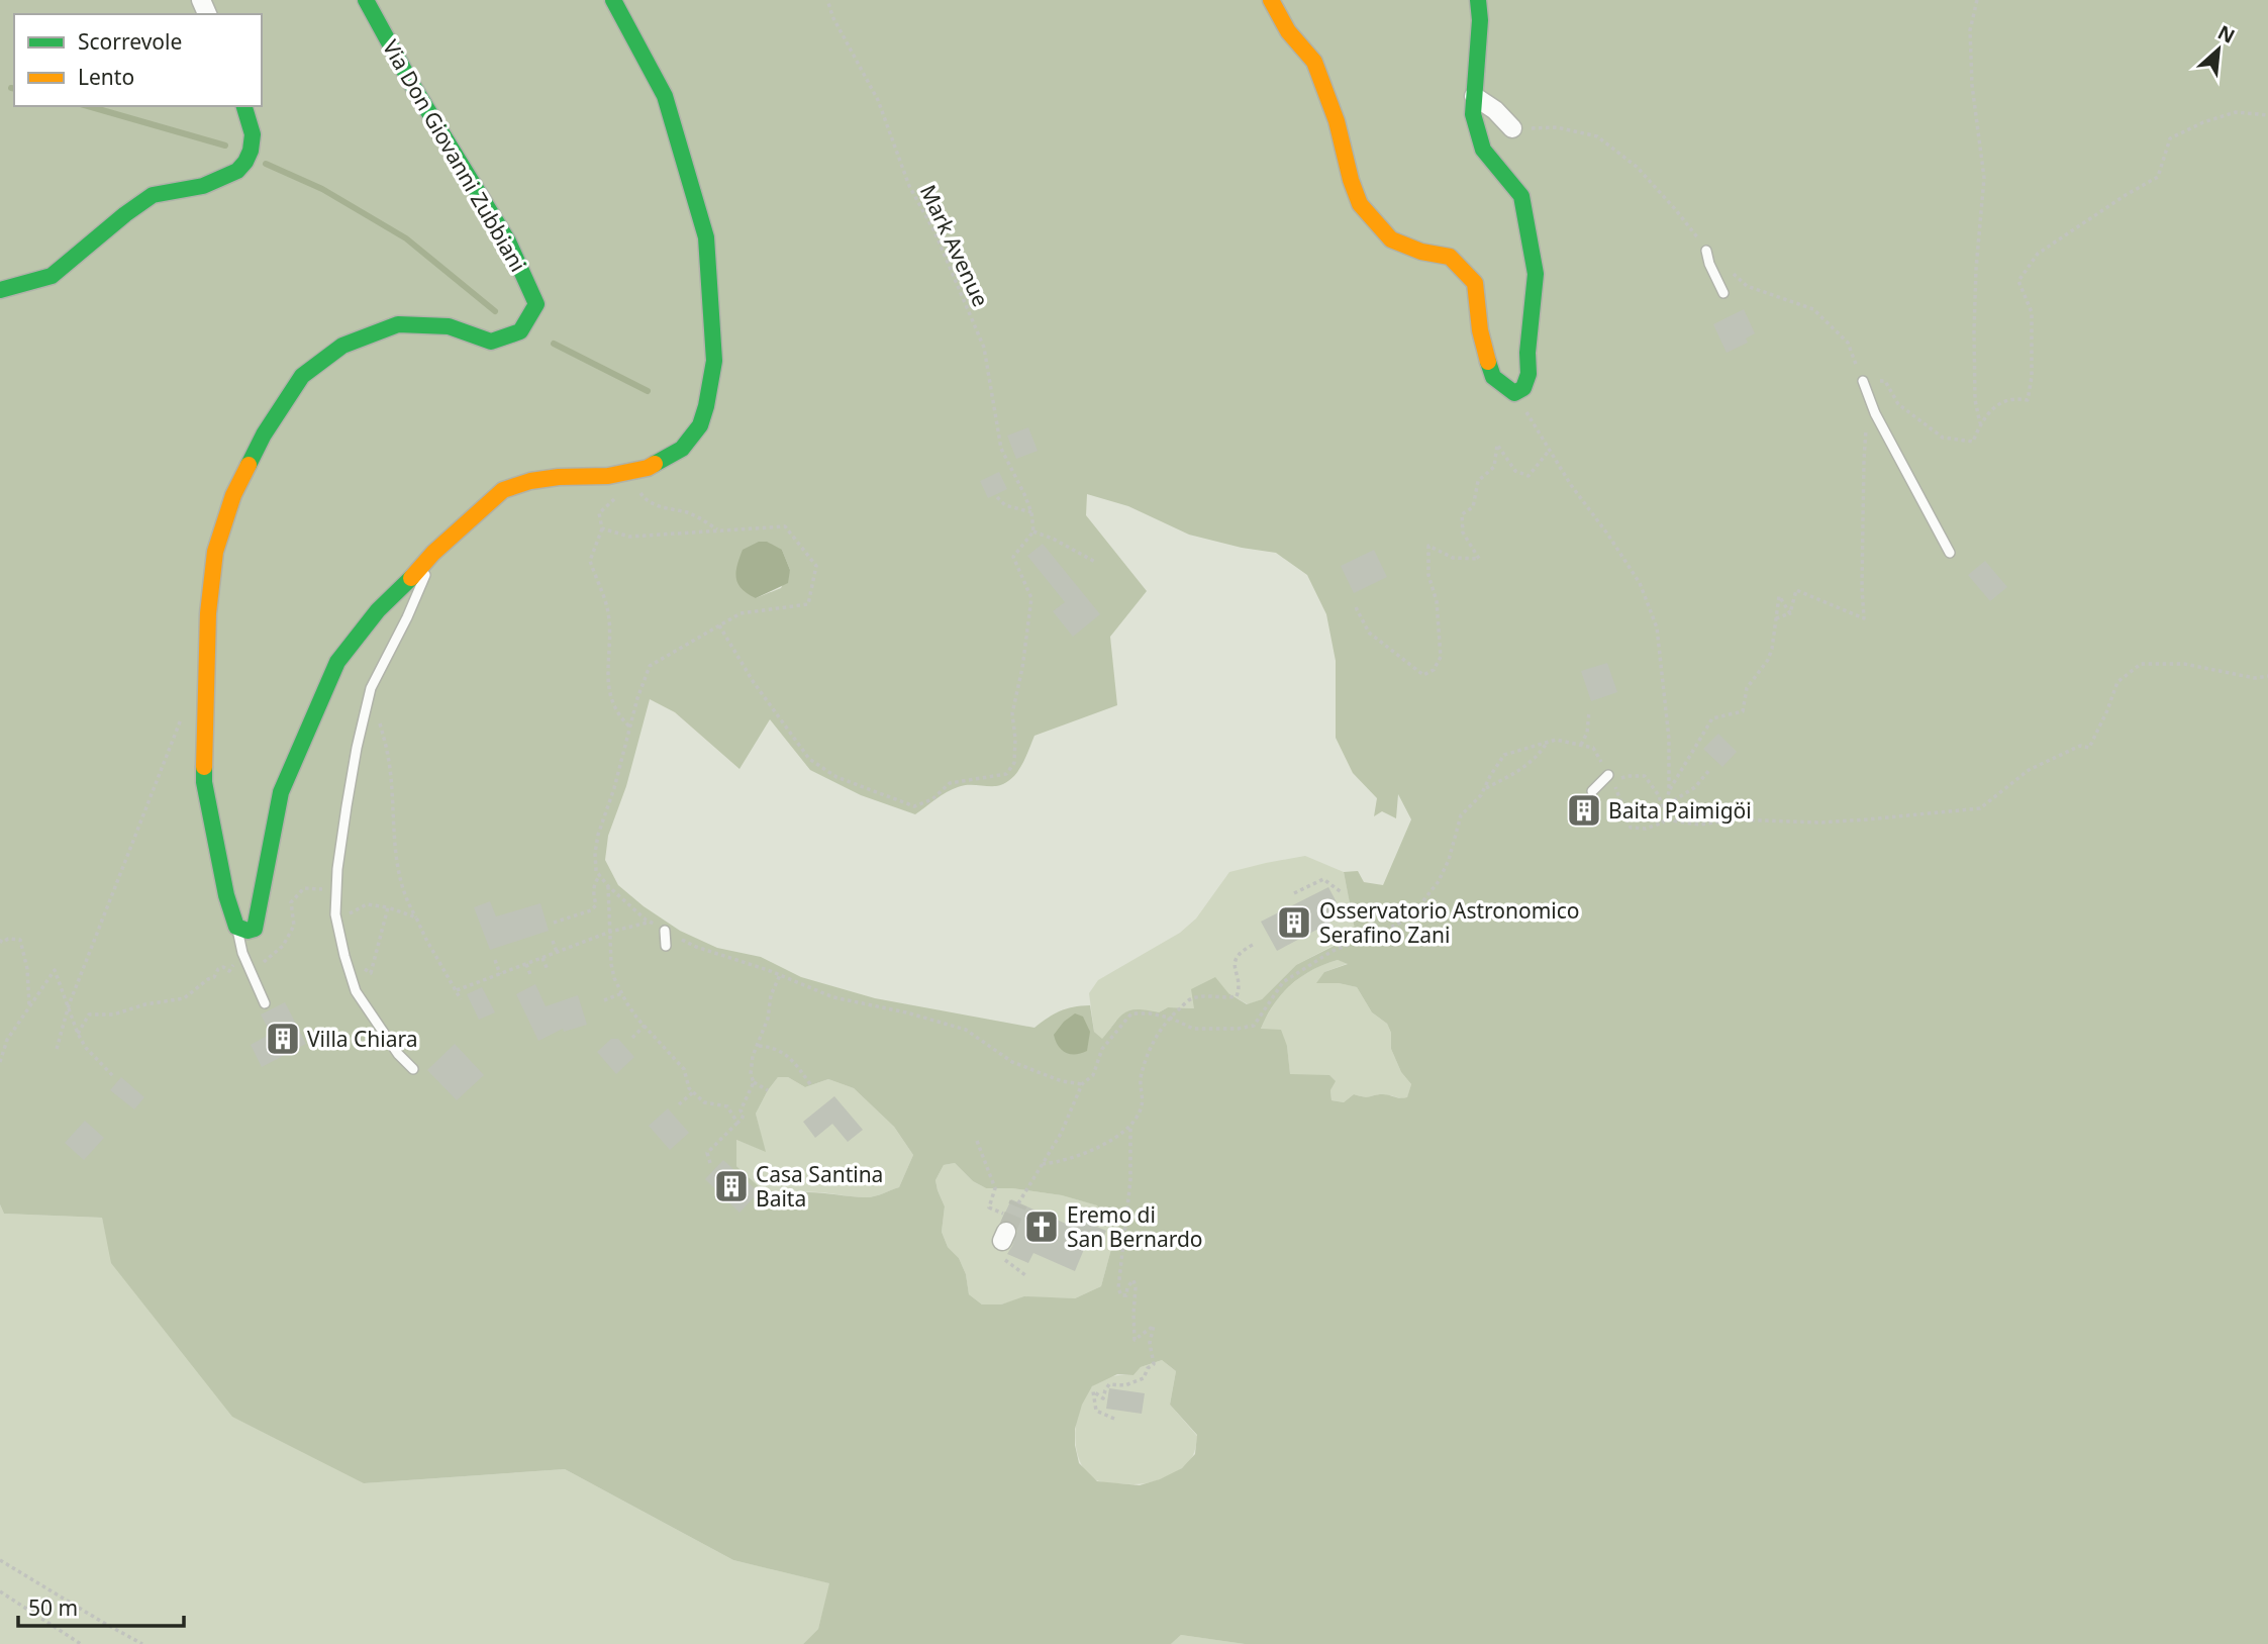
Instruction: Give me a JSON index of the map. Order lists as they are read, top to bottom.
{
  "streets": {
    "street": ["Via Don Giovanni Zubbiani"],
    "path": ["Mark Avenue"]
  },
  "places": {
    "building": [
      "Baita Paimigöi",
      "Osservatorio Astronomico Serafino Zani",
      "Villa Chiara",
      "Casa Santina Baita"
    ],
    "church": ["Eremo di San Bernardo"]
  },
  "legend": ["Scorrevole", "Lento"],
  "scale_bar": "50 m",
  "north": "top right"
}
